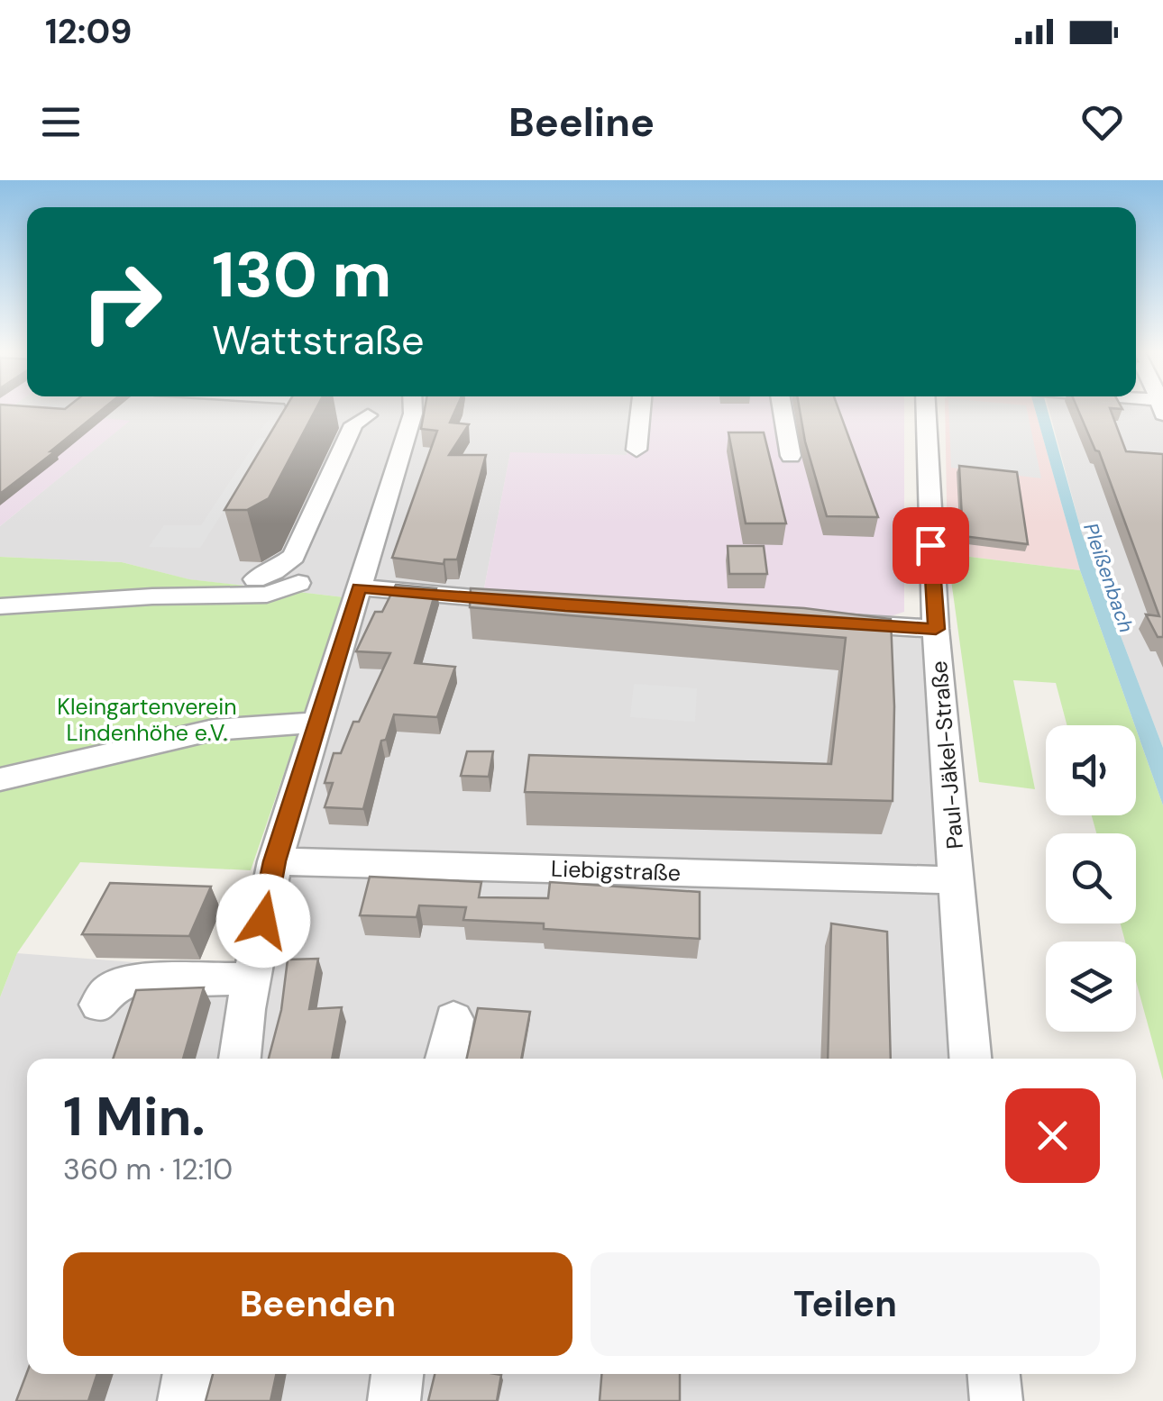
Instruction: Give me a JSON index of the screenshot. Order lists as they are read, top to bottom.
{
  "streets": {
    "street": ["Paul-Jäkel-Straße", "Liebigstraße"]
  },
  "crossings": [
    ["Paul-Jäkel-Straße", "Liebigstraße"]
  ],
  "water": ["Pleißenbach"],
  "parks": ["Kleingartenverein Lindenhöhe e.V."],
  "page": {
    "status": "12:09",
    "header": "Beeline",
    "turn": ["130 m", "Wattstraße"],
    "heading": ["1 Min.", "360 m · 12:10"],
    "buttons": ["Beenden", "Teilen"]
  }
}
